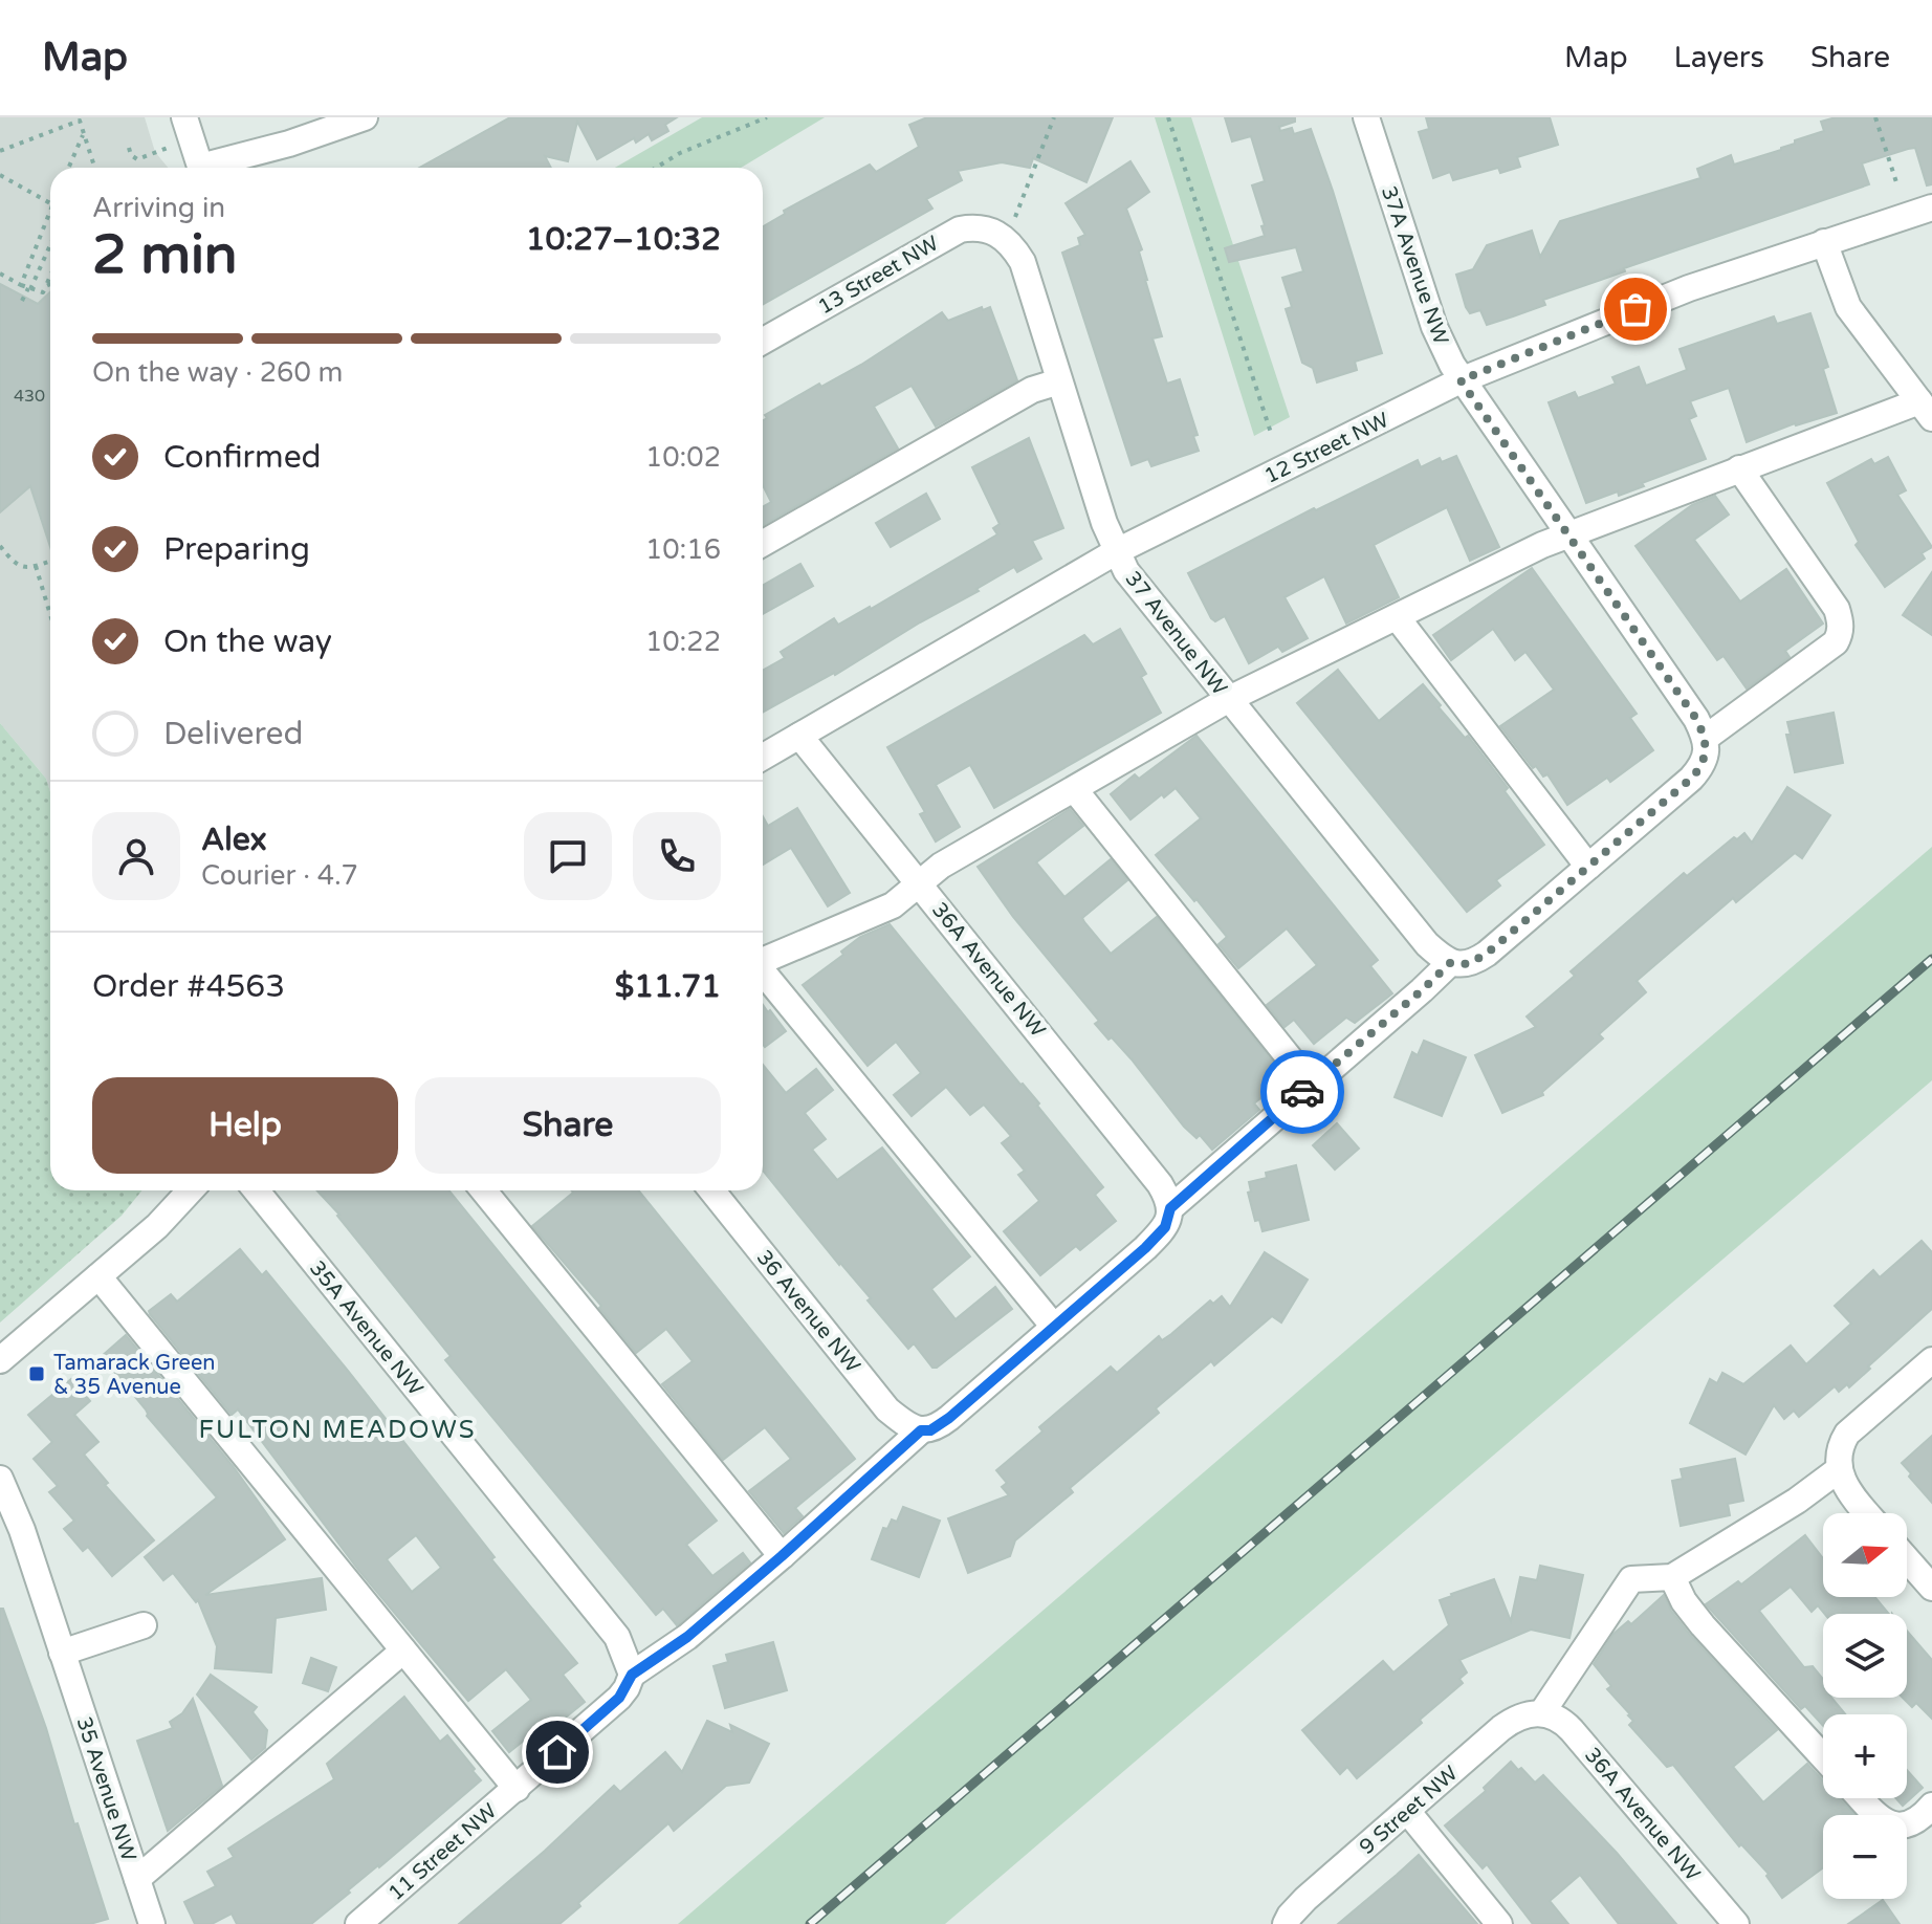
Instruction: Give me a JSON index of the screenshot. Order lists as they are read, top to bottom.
{
  "streets": {
    "street": [
      "37A Avenue NW",
      "13 Street NW",
      "12 Street NW",
      "37 Avenue NW",
      "36A Avenue NW",
      "36 Avenue NW",
      "35A Avenue NW",
      "35 Avenue NW",
      "9 Street NW",
      "11 Street NW"
    ]
  },
  "crossings": [
    ["37A Avenue NW", "12 Street NW"],
    ["13 Street NW", "37 Avenue NW"],
    ["12 Street NW", "37 Avenue NW"],
    ["12 Street NW", "36A Avenue NW"],
    ["36A Avenue NW", "9 Street NW"],
    ["36 Avenue NW", "11 Street NW"],
    ["35A Avenue NW", "11 Street NW"]
  ],
  "districts": ["FULTON MEADOWS"],
  "places": {
    "transit": ["Tamarack Green & 35 Avenue"]
  },
  "house_numbers": ["430"],
  "north": "right",
  "page": {
    "header": "Map",
    "nav": ["Map", "Layers", "Share"],
    "heading": ["2 min", "Arriving in", "10:27–10:32"],
    "panel": [
      "Alex",
      "Courier · 4.7",
      "Order #4563",
      "$11.71"
    ],
    "bar": "On the way · 260 m",
    "list": [
      ["Confirmed", "10:02"],
      ["Preparing", "10:16"],
      ["On the way", "10:22"],
      "Delivered"
    ],
    "buttons": ["Help", "Share"],
    "map_buttons": ["+", "−"]
  }
}
